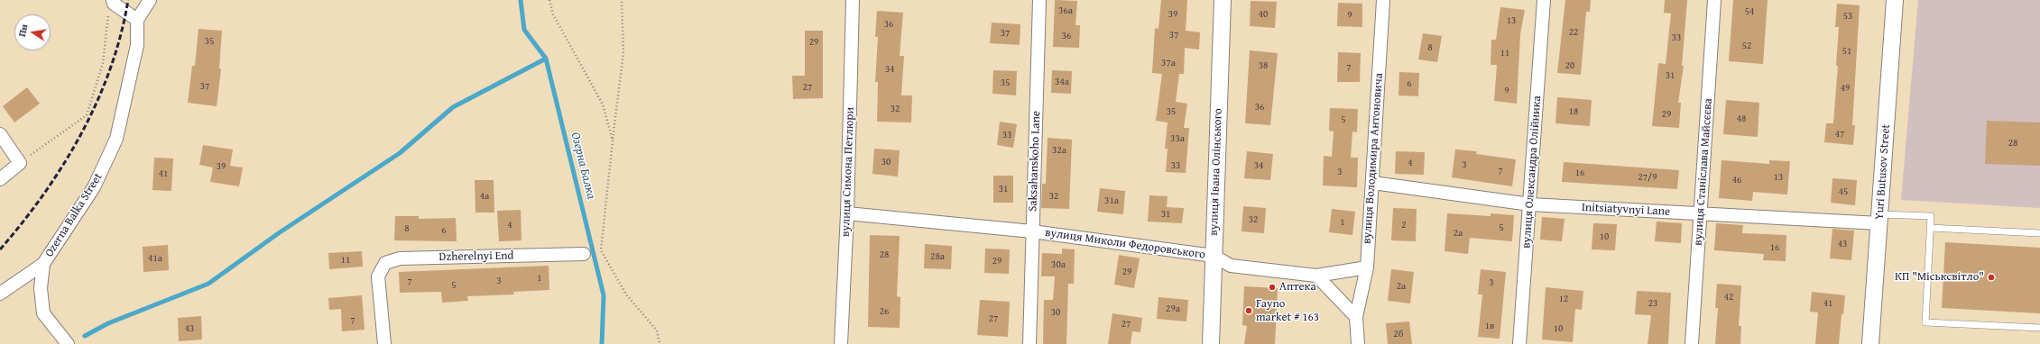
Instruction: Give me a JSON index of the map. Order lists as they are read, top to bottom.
{
  "streets": {
    "street": [
      "вулиця Володимира Антоновича",
      "Saksahanskoho Lane",
      "вулиця Симона Петлюри",
      "вулиця Івана Олінського",
      "вулиця Олександра Олійника",
      "вулиця Станіслава Майсєєва",
      "Yuri Butusov Street",
      "Initsiatyvnyi Lane",
      "Ozerna Balka Street",
      "вулиця Миколи Федоровського",
      "Dzherelnyi End"
    ]
  },
  "crossings": [
    ["вулиця Володимира Антоновича", "Initsiatyvnyi Lane"],
    ["вулиця Володимира Антоновича", "вулиця Миколи Федоровського"],
    ["Saksahanskoho Lane", "вулиця Миколи Федоровського"],
    ["вулиця Симона Петлюри", "вулиця Миколи Федоровського"],
    ["вулиця Івана Олінського", "вулиця Миколи Федоровського"],
    ["вулиця Олександра Олійника", "Initsiatyvnyi Lane"],
    ["вулиця Станіслава Майсєєва", "Initsiatyvnyi Lane"],
    ["Yuri Butusov Street", "Initsiatyvnyi Lane"]
  ],
  "water": ["Озерна Балка"],
  "places": ["КП \"Міськсвітло\"", "Аптека", "Fayno market # 163"],
  "house_numbers": [
    "36а",
    "54",
    "39",
    "40",
    "9",
    "53",
    "13",
    "36",
    "22",
    "37",
    "37",
    "36",
    "33",
    "35",
    "29",
    "52",
    "8",
    "51",
    "11",
    "37а",
    "38",
    "20",
    "7",
    "34",
    "31",
    "34а",
    "35",
    "6",
    "37",
    "27",
    "49",
    "9",
    "36",
    "32",
    "35",
    "18",
    "29",
    "48",
    "5",
    "47",
    "33",
    "33а",
    "28",
    "32а",
    "30",
    "4",
    "3",
    "33",
    "34",
    "39",
    "7",
    "3",
    "16",
    "41",
    "27/9",
    "13",
    "46",
    "31",
    "45",
    "4а",
    "32",
    "31а",
    "31",
    "32",
    "1",
    "4",
    "2",
    "5",
    "8",
    "6",
    "2а",
    "10",
    "43",
    "16",
    "28",
    "28а",
    "41а",
    "11",
    "29",
    "30а",
    "29",
    "1",
    "3",
    "7",
    "3",
    "5",
    "2а",
    "42",
    "12",
    "23",
    "41",
    "29а",
    "26",
    "30",
    "27",
    "7",
    "27",
    "1в",
    "43",
    "10",
    "2б"
  ],
  "north": "left"
}
